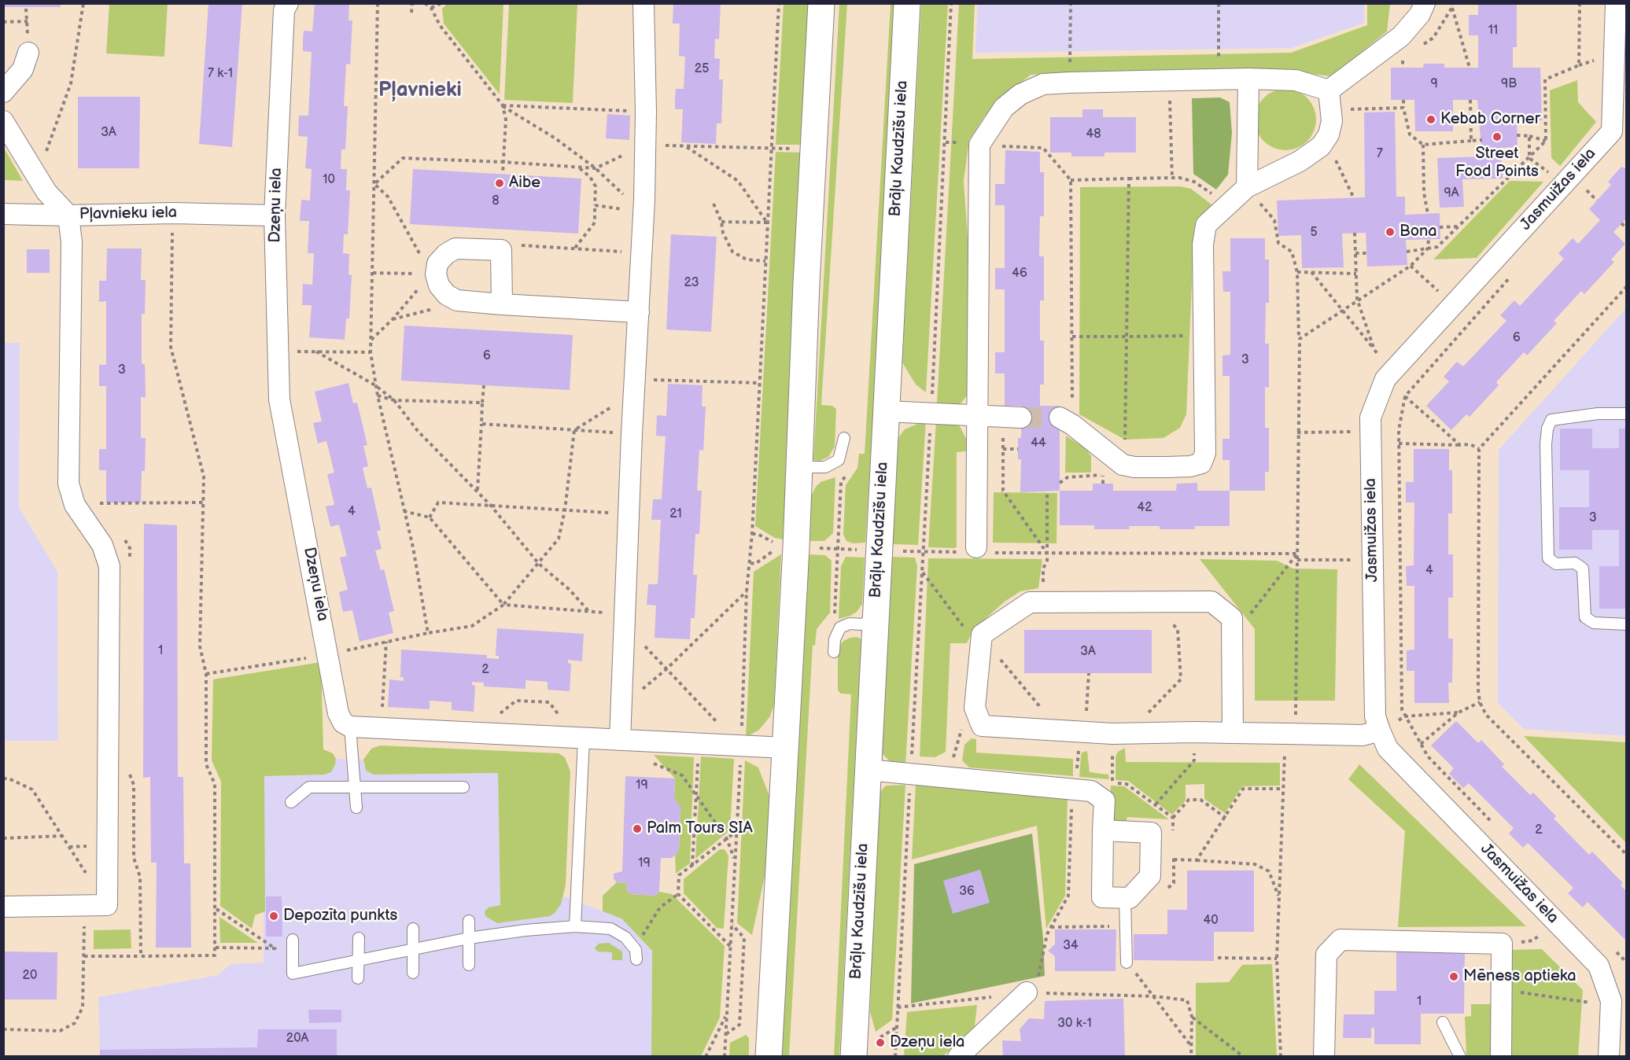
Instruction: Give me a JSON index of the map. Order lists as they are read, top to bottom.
{
  "streets": {
    "street": [
      "Brāļu Kaudzīšu iela",
      "Jasmuižas iela",
      "Dzeņu iela",
      "Pļavnieku iela"
    ]
  },
  "crossings": [
    ["Dzeņu iela", "Pļavnieku iela"]
  ],
  "districts": ["Pļavnieki"],
  "places": [
    "Kebab Corner",
    "Street Food Points",
    "Aibe",
    "Bona",
    "Palm Tours SIA",
    "Depozīta punkts",
    "Mēness aptieka",
    "Dzeņu iela"
  ],
  "house_numbers": [
    "11",
    "25",
    "7 k-1",
    "9",
    "9B",
    "3A",
    "48",
    "7",
    "10",
    "9A",
    "8",
    "5",
    "46",
    "23",
    "6",
    "6",
    "3",
    "3",
    "44",
    "42",
    "4",
    "21",
    "3",
    "4",
    "1",
    "3A",
    "2",
    "19",
    "2",
    "19",
    "36",
    "40",
    "34",
    "20",
    "1",
    "30 k-1",
    "20A"
  ]
}
